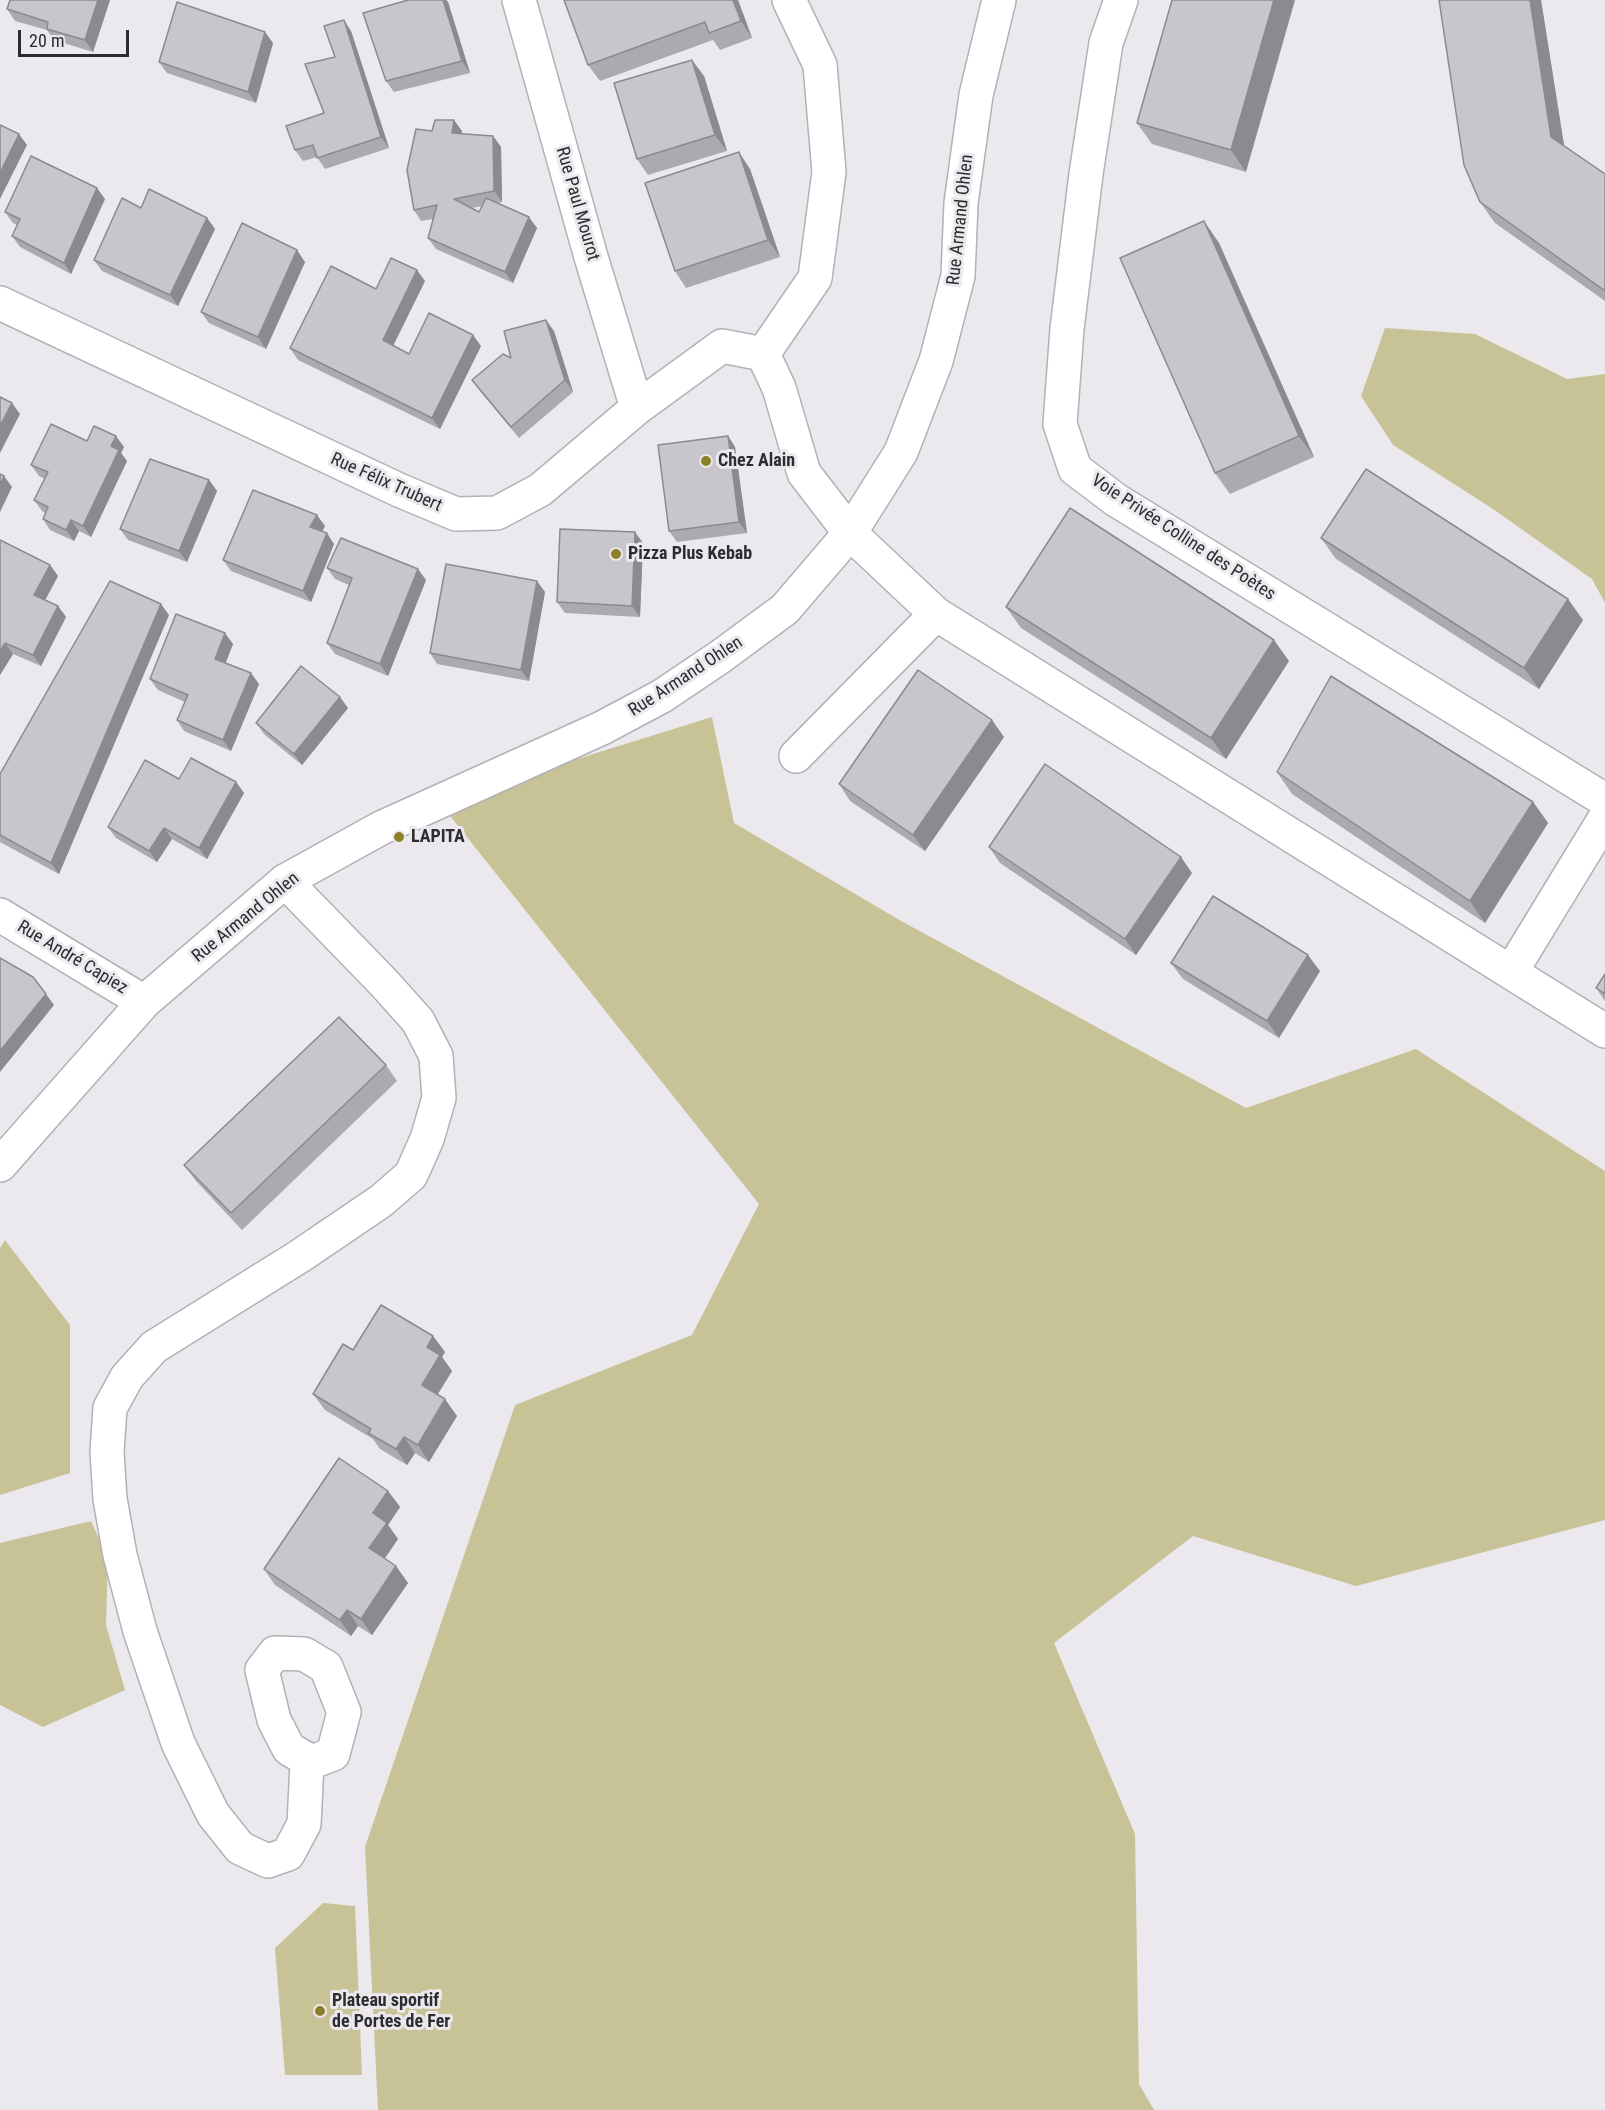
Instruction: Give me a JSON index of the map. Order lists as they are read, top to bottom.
{
  "streets": {
    "street": [
      "Rue Paul Mourot",
      "Rue Armand Ohlen",
      "Rue Félix Trubert",
      "Voie Privée Colline des Poètes",
      "Rue André Capiez"
    ]
  },
  "crossings": [
    ["Rue Paul Mourot", "Rue Félix Trubert"],
    ["Rue Armand Ohlen", "Rue André Capiez"]
  ],
  "places": [
    "Chez Alain",
    "Pizza Plus Kebab",
    "LAPITA",
    "Plateau sportif de Portes de Fer"
  ],
  "scale_bar": "20 m"
}
